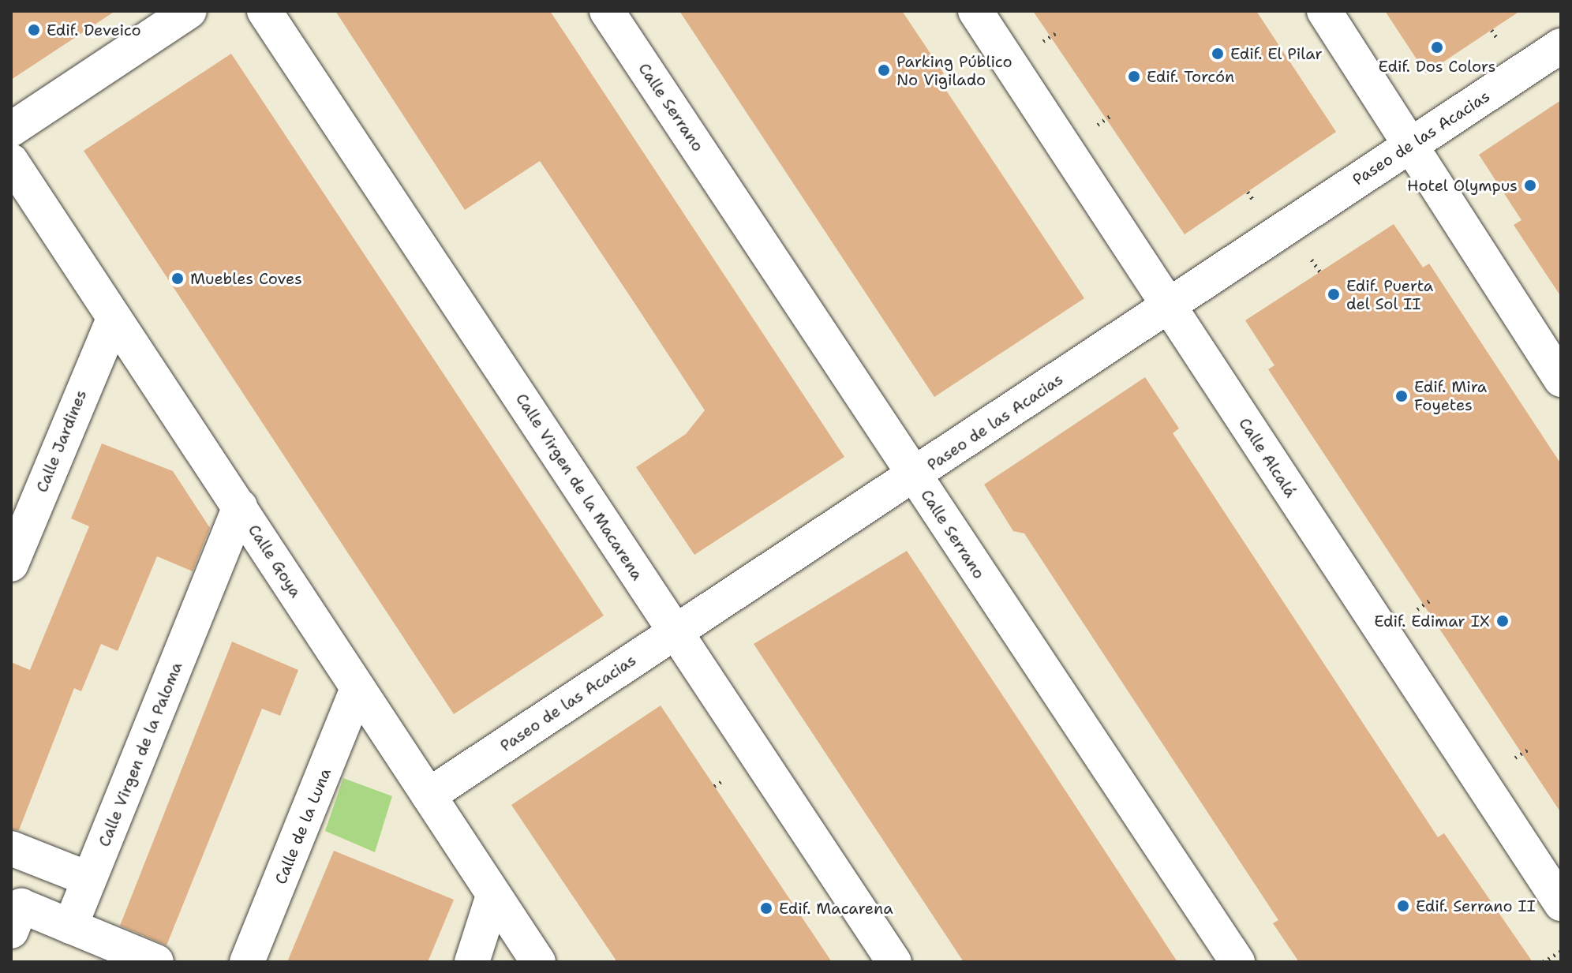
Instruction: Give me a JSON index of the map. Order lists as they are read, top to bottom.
{
  "streets": {
    "street": [
      "Calle Serrano",
      "Paseo de las Acacias",
      "Calle Jardines",
      "Calle Alcalá",
      "Calle Virgen de la Macarena",
      "Calle Goya",
      "Calle Virgen de la Paloma",
      "Calle de la Luna"
    ]
  },
  "crossings": [
    ["Calle Serrano", "Paseo de las Acacias"],
    ["Paseo de las Acacias", "Calle Alcalá"],
    ["Paseo de las Acacias", "Calle Virgen de la Macarena"],
    ["Paseo de las Acacias", "Calle Goya"],
    ["Calle Jardines", "Calle Goya"],
    ["Calle Goya", "Calle Virgen de la Paloma"],
    ["Calle Goya", "Calle de la Luna"]
  ],
  "places": [
    "Edif. Deveico",
    "Edif. Dos Colors",
    "Edif. El Pilar",
    "Parking Público No Vigilado",
    "Edif. Torcón",
    "Hotel Olympus",
    "Muebles Coves",
    "Edif. Puerta del Sol II",
    "Edif. Mira Foyetes",
    "Edif. Edimar IX",
    "Edif. Serrano II",
    "Edif. Macarena"
  ]
}
